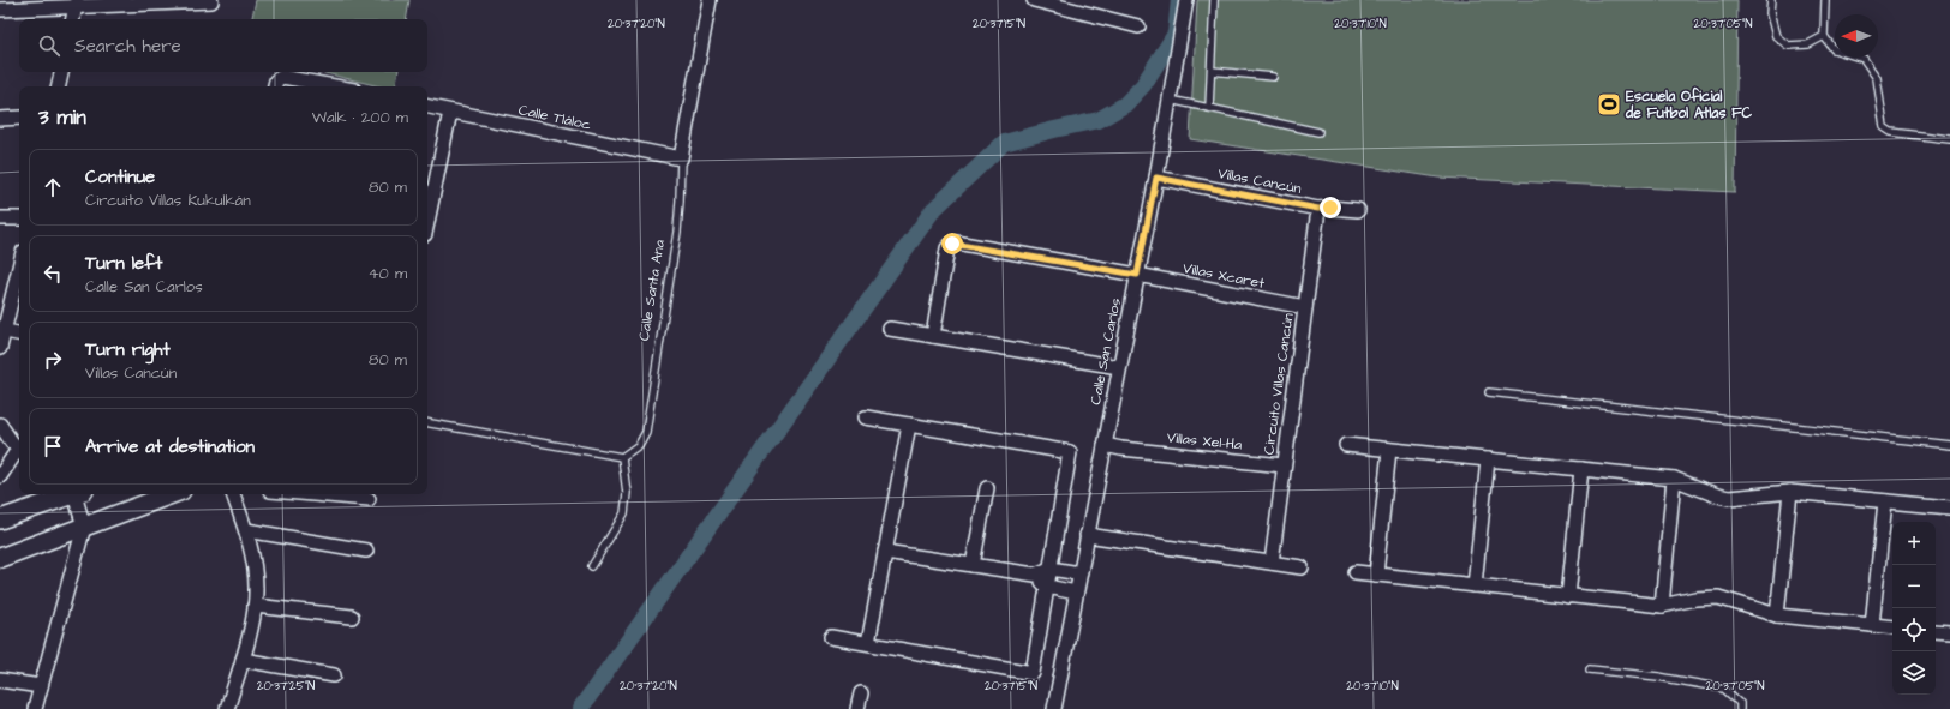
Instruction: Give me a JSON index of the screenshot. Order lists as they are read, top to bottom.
{
  "streets": {
    "street": [
      "Calle Tláloc",
      "Villas Cancún",
      "Villas Xcaret",
      "Calle Santa Ana",
      "Calle San Carlos",
      "Circuito Villas Cancún",
      "Villas Xel-Ha"
    ]
  },
  "crossings": [
    ["Calle Tláloc", "Calle Santa Ana"],
    ["Villas Cancún", "Calle San Carlos"],
    ["Villas Cancún", "Circuito Villas Cancún"],
    ["Villas Xcaret", "Calle San Carlos"],
    ["Villas Xcaret", "Circuito Villas Cancún"],
    ["Calle San Carlos", "Villas Xel-Ha"],
    ["Circuito Villas Cancún", "Villas Xel-Ha"]
  ],
  "places": {
    "sports": ["Escuela Oficial de Futbol Atlas FC"]
  },
  "north": "left",
  "page": {
    "search": "Search here",
    "heading": ["3 min", "Walk · 200 m"],
    "list": [
      ["Continue", "Circuito Villas Kukulkán", "80 m"],
      ["Turn left", "Calle San Carlos", "40 m"],
      ["Turn right", "Villas Cancún", "80 m"],
      "Arrive at destination"
    ],
    "map_buttons": ["+", "−"]
  },
  "coordinates": [
    "20°37'20\"N",
    "20°37'15\"N",
    "20°37'10\"N",
    "20°37'05\"N",
    "20°37'25\"N"
  ]
}
